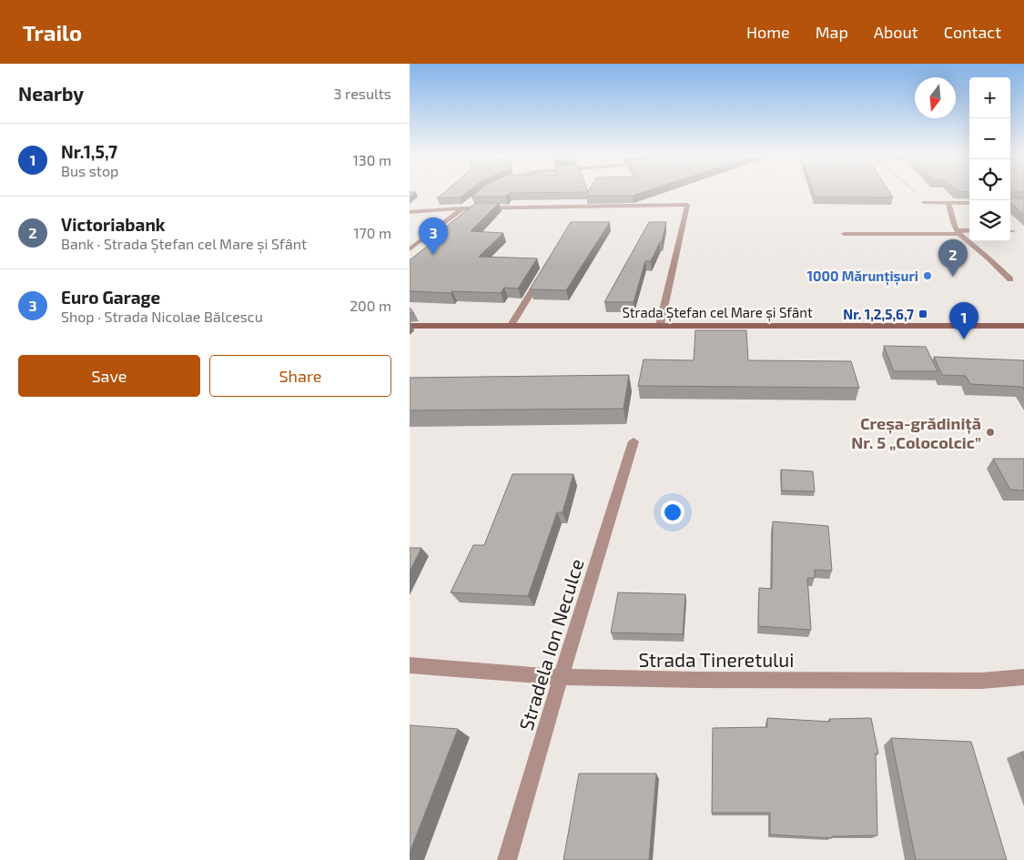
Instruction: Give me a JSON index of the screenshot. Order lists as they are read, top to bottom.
{
  "streets": {
    "main road": ["Strada Ștefan cel Mare și Sfânt"],
    "street": ["Stradela Ion Neculce", "Strada Tineretului"]
  },
  "crossings": [
    ["Stradela Ion Neculce", "Strada Tineretului"]
  ],
  "places": {
    "other": ["1000 Mărunțișuri", "Creșa-grădiniță Nr. 5 „Colocolcic”"],
    "transit": ["Nr. 1,2,5,6,7"]
  },
  "north": "bottom",
  "page": {
    "header": "Trailo",
    "nav": [
      "Home",
      "Map",
      "About",
      "Contact"
    ],
    "heading": ["Nearby", "3 results"],
    "map_buttons": ["+", "−"],
    "list": [
      {
        "mark": "1",
        "name": "Nr.1,5,7",
        "note": "Bus stop",
        "value": "130 m"
      },
      {
        "mark": "2",
        "name": "Victoriabank",
        "note": "Bank · Strada Ștefan cel Mare și Sfânt",
        "value": "170 m"
      },
      {
        "mark": "3",
        "name": "Euro Garage",
        "note": "Shop · Strada Nicolae Bălcescu",
        "value": "200 m"
      }
    ],
    "pins": ["3", "2", "1"],
    "buttons": ["Save", "Share"]
  }
}
